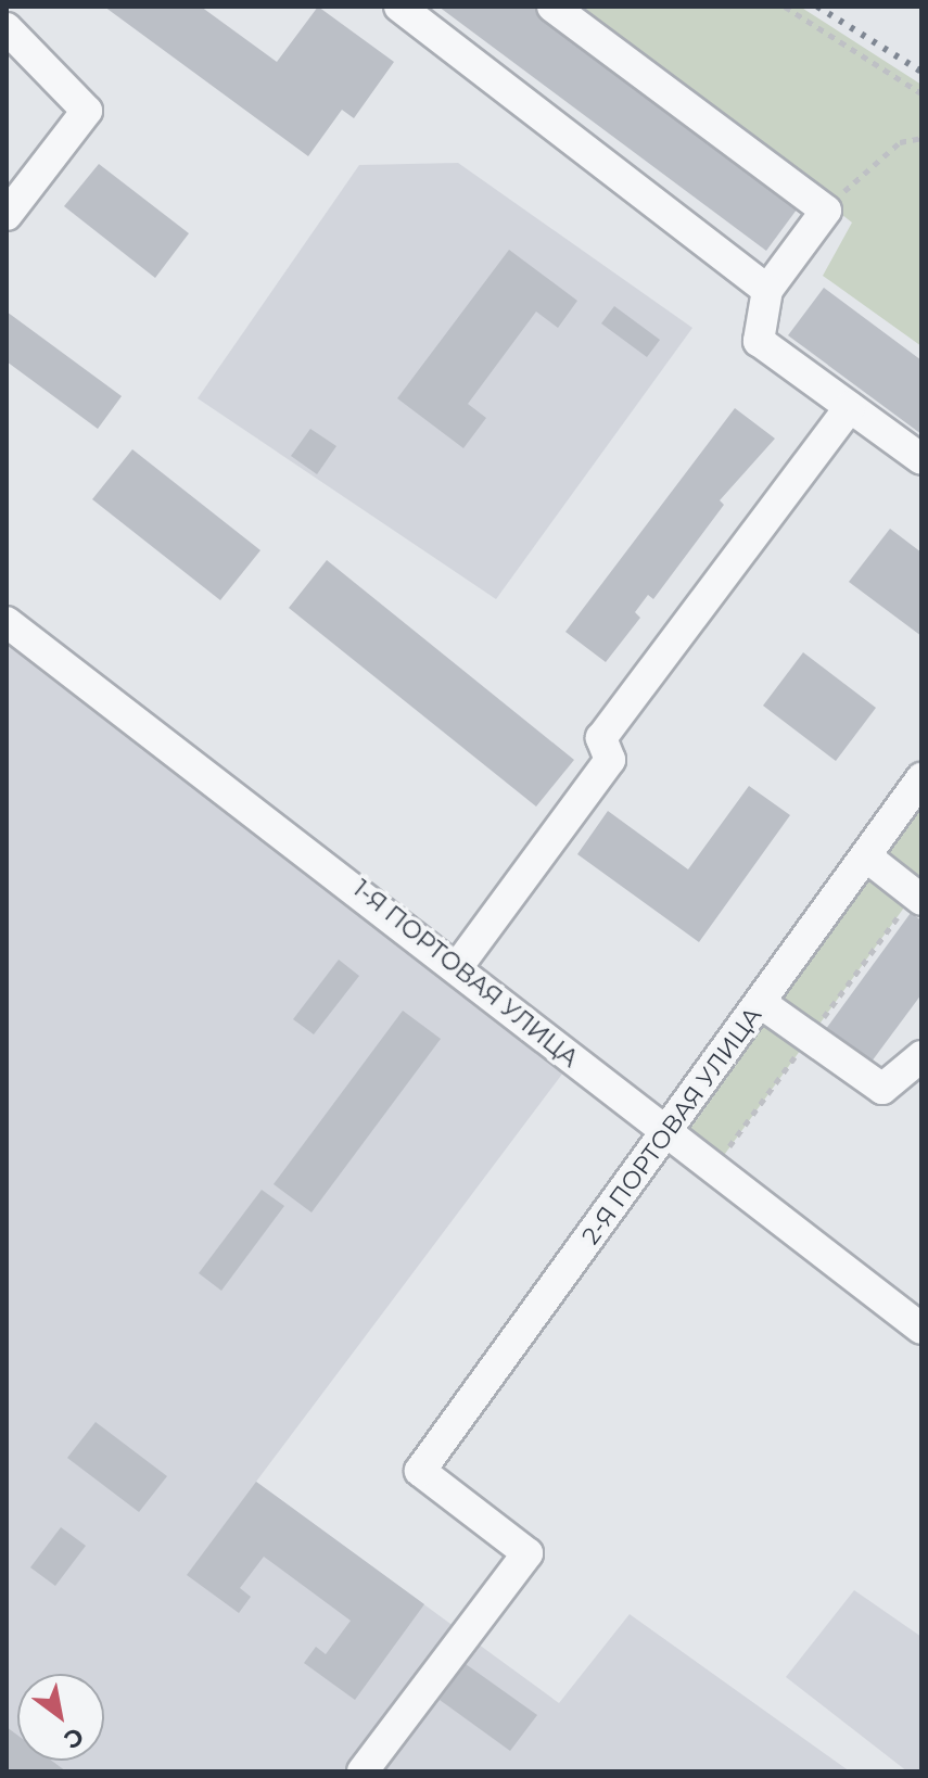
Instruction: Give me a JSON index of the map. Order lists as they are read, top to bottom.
{
  "streets": {
    "street": ["1-Я ПОРТОВАЯ УЛИЦА", "2-Я ПОРТОВАЯ УЛИЦА"]
  },
  "crossings": [
    ["1-Я ПОРТОВАЯ УЛИЦА", "2-Я ПОРТОВАЯ УЛИЦА"]
  ],
  "north": "bottom right"
}
